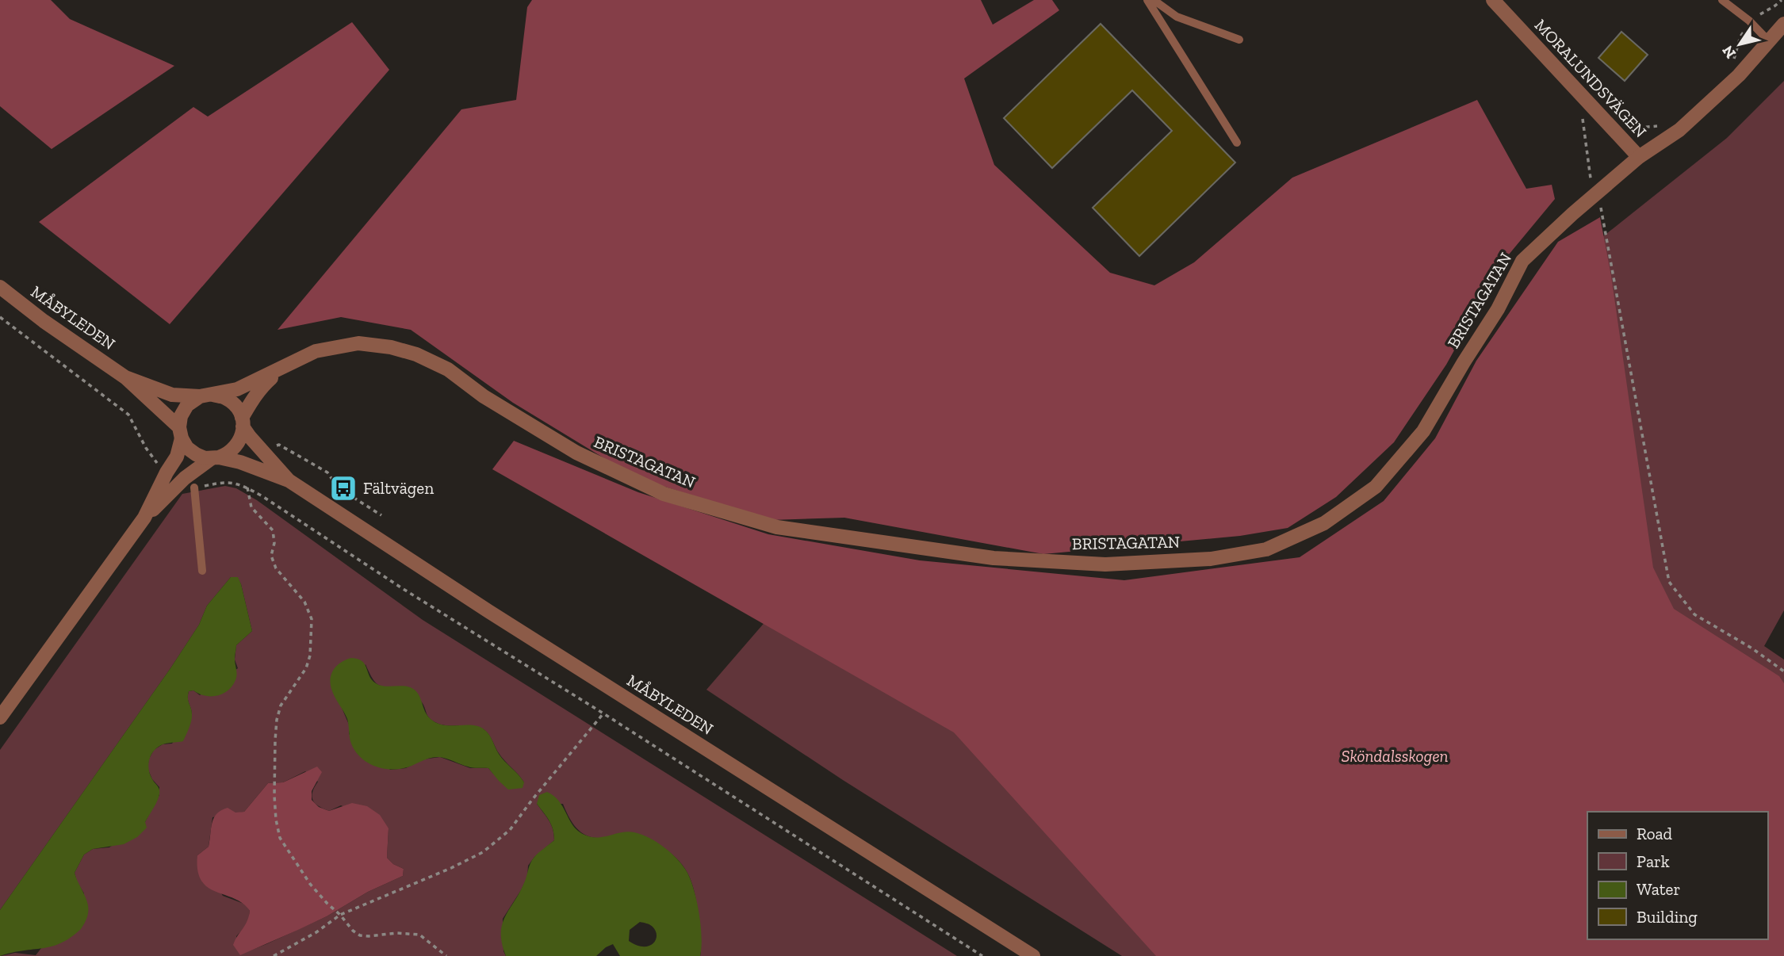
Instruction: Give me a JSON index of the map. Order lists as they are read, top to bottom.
{
  "streets": {
    "street": ["MORALUNDSVÄGEN", "BRISTAGATAN", "MÅBYLEDEN"]
  },
  "crossings": [
    ["MORALUNDSVÄGEN", "BRISTAGATAN"],
    ["BRISTAGATAN", "MÅBYLEDEN"]
  ],
  "parks": ["Sköndalsskogen"],
  "places": {
    "bus stop": ["Fältvägen"]
  },
  "legend": [
    "Road",
    "Park",
    "Water",
    "Building"
  ],
  "north": "bottom left"
}
